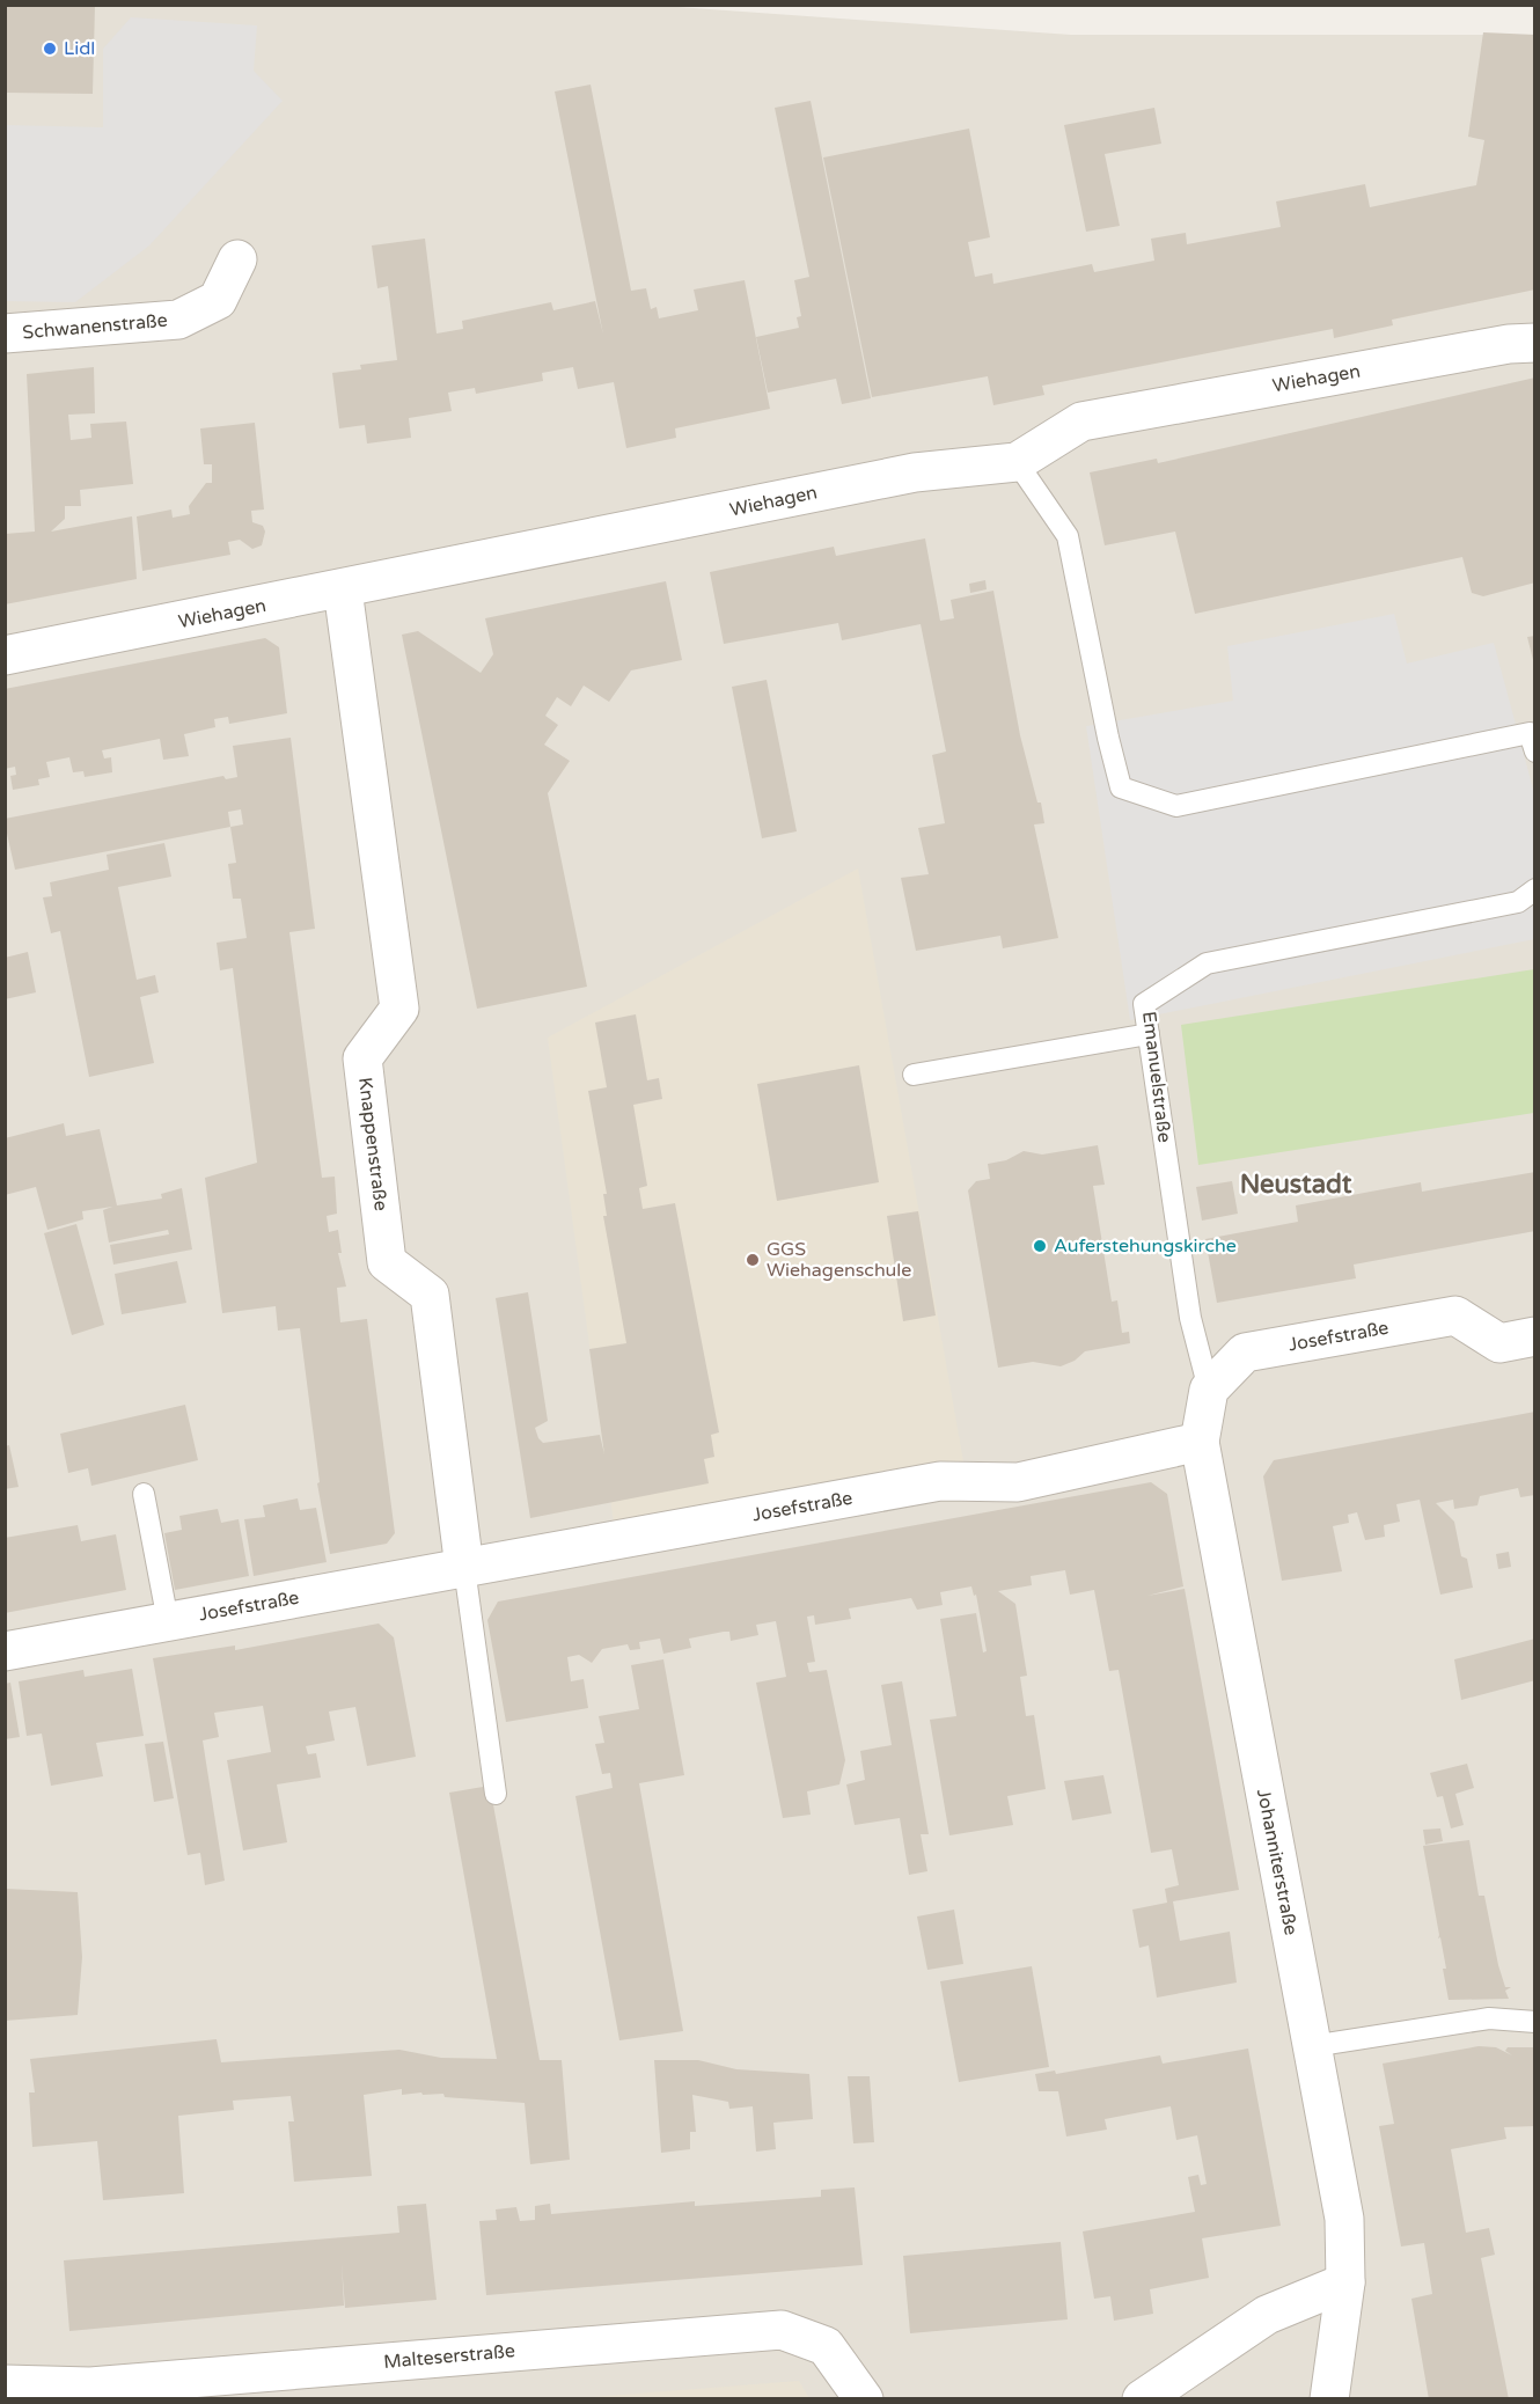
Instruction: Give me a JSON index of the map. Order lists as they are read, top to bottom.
{
  "streets": {
    "street": [
      "Schwanenstraße",
      "Wiehagen",
      "Knappenstraße",
      "Josefstraße",
      "Johanniterstraße",
      "Malteserstraße"
    ],
    "lane": ["Emanuelstraße"]
  },
  "crossings": [
    ["Wiehagen", "Knappenstraße"],
    ["Emanuelstraße", "Josefstraße"],
    ["Knappenstraße", "Josefstraße"],
    ["Josefstraße", "Johanniterstraße"]
  ],
  "districts": ["Neustadt"],
  "places": ["Lidl", "Auferstehungskirche", "GGS Wiehagenschule"]
}
